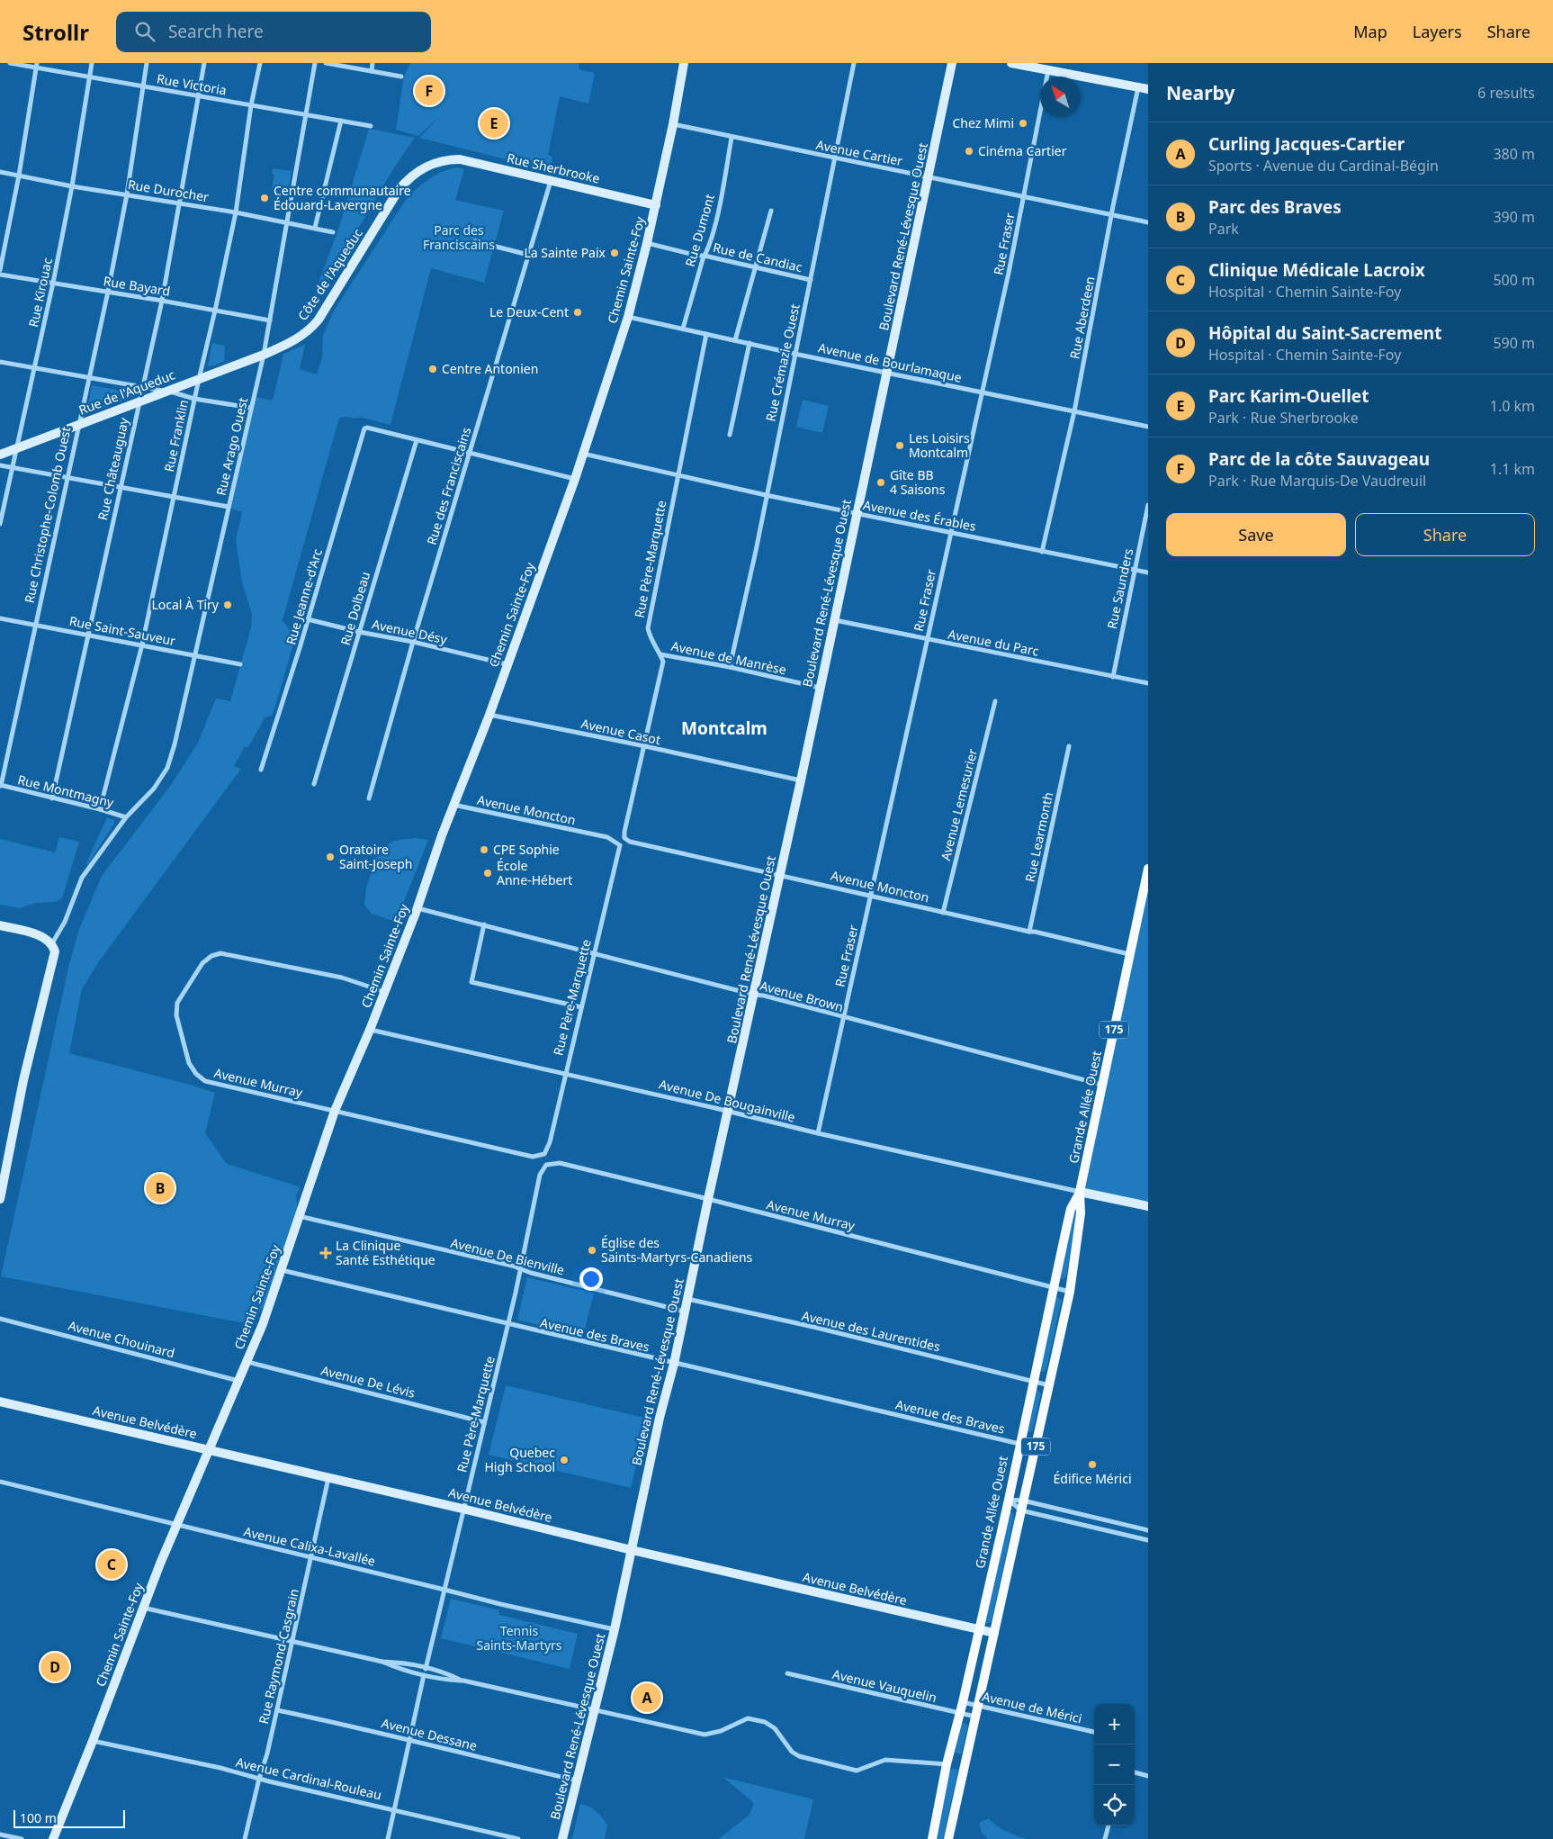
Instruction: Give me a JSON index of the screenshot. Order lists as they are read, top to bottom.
{
  "streets": {
    "main road": [
      "Rue Sherbrooke",
      "Boulevard René-Lévesque Ouest",
      "Chemin Sainte-Foy",
      "Côte de l'Aqueduc",
      "Rue de l'Aqueduc",
      "175",
      "Grande Allée Ouest",
      "Avenue Belvédère"
    ],
    "street": [
      "Rue Victoria",
      "Avenue Cartier",
      "Rue Durocher",
      "Rue Dumont",
      "Rue Fraser",
      "Rue de Candiac",
      "Rue Bayard",
      "Rue Kirouac",
      "Rue Aberdeen",
      "Rue Crémazie Ouest",
      "Avenue de Bourlamaque",
      "Rue Franklin",
      "Rue Arago Ouest",
      "Rue Châteauguay",
      "Rue des Franciscains",
      "Rue Christophe-Colomb Ouest",
      "Avenue des Érables",
      "Rue Père-Marquette",
      "Rue Saunders",
      "Rue Jeanne-d'Arc",
      "Rue Dolbeau",
      "Rue Saint-Sauveur",
      "Avenue Désy",
      "Avenue du Parc",
      "Avenue de Manrèse",
      "Avenue Casot",
      "Rue Montmagny",
      "Avenue Lemesurier",
      "Avenue Moncton",
      "Rue Learmonth",
      "Avenue Brown",
      "Avenue Murray",
      "Avenue De Bougainville",
      "Avenue De Bienville",
      "Avenue des Laurentides",
      "Avenue des Braves",
      "Avenue Chouinard",
      "Avenue De Lévis",
      "Avenue Calixa-Lavallée",
      "Rue Raymond-Casgrain",
      "Avenue Vauquelin",
      "Avenue de Mérici",
      "Avenue Dessane",
      "Avenue Cardinal-Rouleau"
    ]
  },
  "crossings": [
    ["Rue Victoria", "Rue Kirouac"],
    ["Rue Victoria", "Rue Franklin"],
    ["Rue Victoria", "Rue Arago Ouest"],
    ["Rue Victoria", "Rue Châteauguay"],
    ["Rue Victoria", "Rue Christophe-Colomb Ouest"],
    ["Avenue Cartier", "Rue Dumont"],
    ["Avenue Cartier", "Boulevard René-Lévesque Ouest"],
    ["Avenue Cartier", "Rue Fraser"],
    ["Avenue Cartier", "Chemin Sainte-Foy"],
    ["Avenue Cartier", "Rue Aberdeen"],
    ["Avenue Cartier", "Rue Crémazie Ouest"],
    ["Rue Sherbrooke", "Chemin Sainte-Foy"],
    ["Rue Sherbrooke", "Côte de l'Aqueduc"],
    ["Rue Sherbrooke", "Rue des Franciscains"],
    ["Rue Durocher", "Rue Kirouac"],
    ["Rue Durocher", "Rue Franklin"],
    ["Rue Durocher", "Rue Arago Ouest"],
    ["Rue Durocher", "Rue Châteauguay"],
    ["Rue Durocher", "Rue Christophe-Colomb Ouest"],
    ["Rue Dumont", "Rue de Candiac"],
    ["Rue Dumont", "Avenue de Bourlamaque"],
    ["Boulevard René-Lévesque Ouest", "Avenue de Bourlamaque"],
    ["Boulevard René-Lévesque Ouest", "Avenue des Érables"],
    ["Boulevard René-Lévesque Ouest", "Avenue du Parc"],
    ["Boulevard René-Lévesque Ouest", "Avenue de Manrèse"],
    ["Boulevard René-Lévesque Ouest", "Avenue Casot"],
    ["Boulevard René-Lévesque Ouest", "Avenue Moncton"],
    ["Boulevard René-Lévesque Ouest", "Avenue Brown"],
    ["Boulevard René-Lévesque Ouest", "Avenue Murray"],
    ["Boulevard René-Lévesque Ouest", "Avenue De Bougainville"],
    ["Boulevard René-Lévesque Ouest", "Avenue De Bienville"],
    ["Boulevard René-Lévesque Ouest", "Avenue des Laurentides"],
    ["Boulevard René-Lévesque Ouest", "Avenue des Braves"],
    ["Boulevard René-Lévesque Ouest", "Avenue Belvédère"],
    ["Boulevard René-Lévesque Ouest", "Avenue Calixa-Lavallée"],
    ["Boulevard René-Lévesque Ouest", "Avenue Dessane"],
    ["Rue Fraser", "Avenue de Bourlamaque"],
    ["Rue Fraser", "Avenue des Érables"],
    ["Rue Fraser", "Avenue du Parc"],
    ["Rue Fraser", "Avenue Moncton"],
    ["Rue Fraser", "Avenue Brown"],
    ["Rue Fraser", "Avenue De Bougainville"],
    ["Rue de Candiac", "Chemin Sainte-Foy"],
    ["Rue de Candiac", "Rue Crémazie Ouest"],
    ["Chemin Sainte-Foy", "Avenue de Bourlamaque"],
    ["Chemin Sainte-Foy", "Avenue des Érables"],
    ["Chemin Sainte-Foy", "Avenue Désy"],
    ["Chemin Sainte-Foy", "Avenue Casot"],
    ["Chemin Sainte-Foy", "Avenue Moncton"],
    ["Chemin Sainte-Foy", "Avenue Brown"],
    ["Chemin Sainte-Foy", "Avenue Murray"],
    ["Chemin Sainte-Foy", "Avenue De Bougainville"],
    ["Chemin Sainte-Foy", "Avenue De Bienville"],
    ["Chemin Sainte-Foy", "Avenue des Braves"],
    ["Chemin Sainte-Foy", "Avenue Chouinard"],
    ["Chemin Sainte-Foy", "Avenue De Lévis"],
    ["Chemin Sainte-Foy", "Avenue Belvédère"],
    ["Chemin Sainte-Foy", "Avenue Calixa-Lavallée"],
    ["Chemin Sainte-Foy", "Avenue Cardinal-Rouleau"],
    ["Côte de l'Aqueduc", "Rue de l'Aqueduc"],
    ["Côte de l'Aqueduc", "Rue Arago Ouest"],
    ["Rue Bayard", "Rue Kirouac"],
    ["Rue Bayard", "Rue Franklin"],
    ["Rue Bayard", "Rue Arago Ouest"],
    ["Rue Bayard", "Rue Châteauguay"],
    ["Rue Bayard", "Rue Christophe-Colomb Ouest"],
    ["Rue Kirouac", "Rue de l'Aqueduc"],
    ["Rue Aberdeen", "Avenue de Bourlamaque"],
    ["Rue Aberdeen", "Avenue des Érables"],
    ["Rue Crémazie Ouest", "Avenue de Bourlamaque"],
    ["Rue Crémazie Ouest", "Avenue des Érables"],
    ["Rue Crémazie Ouest", "Avenue de Manrèse"],
    ["Avenue de Bourlamaque", "Rue Père-Marquette"],
    ["Rue de l'Aqueduc", "Rue Franklin"],
    ["Rue de l'Aqueduc", "Rue Arago Ouest"],
    ["Rue de l'Aqueduc", "Rue Châteauguay"],
    ["Rue de l'Aqueduc", "Rue Christophe-Colomb Ouest"],
    ["Rue Franklin", "Rue Saint-Sauveur"],
    ["Rue Franklin", "Rue Montmagny"],
    ["Rue Arago Ouest", "Rue Saint-Sauveur"],
    ["Rue Arago Ouest", "Rue Montmagny"],
    ["Rue Châteauguay", "Rue Saint-Sauveur"],
    ["Rue Châteauguay", "Rue Montmagny"],
    ["Rue des Franciscains", "Avenue Désy"],
    ["Rue Christophe-Colomb Ouest", "Rue Saint-Sauveur"],
    ["Rue Christophe-Colomb Ouest", "Rue Montmagny"],
    ["Avenue des Érables", "Rue Père-Marquette"],
    ["Avenue des Érables", "Rue Saunders"],
    ["Rue Père-Marquette", "Avenue de Manrèse"],
    ["Rue Père-Marquette", "Avenue Moncton"],
    ["Rue Père-Marquette", "Avenue Brown"],
    ["Rue Père-Marquette", "Avenue Murray"],
    ["Rue Père-Marquette", "Avenue De Bougainville"],
    ["Rue Père-Marquette", "Avenue De Bienville"],
    ["Rue Père-Marquette", "Avenue des Braves"],
    ["Rue Père-Marquette", "Avenue De Lévis"],
    ["Rue Père-Marquette", "Avenue Belvédère"],
    ["Rue Père-Marquette", "Avenue Calixa-Lavallée"],
    ["Rue Saunders", "Avenue du Parc"],
    ["Rue Jeanne-d'Arc", "Rue Dolbeau"],
    ["Rue Jeanne-d'Arc", "Avenue Désy"],
    ["Rue Dolbeau", "Avenue Désy"],
    ["Avenue Casot", "Avenue Moncton"],
    ["Avenue Lemesurier", "Avenue Moncton"],
    ["Avenue Moncton", "Rue Learmonth"],
    ["Avenue Moncton", "Grande Allée Ouest"],
    ["Avenue Brown", "Grande Allée Ouest"],
    ["Avenue Murray", "Grande Allée Ouest"],
    ["Avenue De Bougainville", "Grande Allée Ouest"],
    ["Grande Allée Ouest", "Avenue des Laurentides"],
    ["Grande Allée Ouest", "Avenue des Braves"],
    ["Grande Allée Ouest", "Avenue Belvédère"],
    ["Grande Allée Ouest", "Avenue Vauquelin"],
    ["Grande Allée Ouest", "Avenue de Mérici"],
    ["Avenue Belvédère", "Rue Raymond-Casgrain"],
    ["Avenue Calixa-Lavallée", "Rue Raymond-Casgrain"],
    ["Rue Raymond-Casgrain", "Avenue Dessane"],
    ["Rue Raymond-Casgrain", "Avenue Cardinal-Rouleau"]
  ],
  "districts": ["Montcalm"],
  "parks": ["Parc des Franciscains", "Tennis Saints-Martyrs"],
  "places": {
    "other": [
      "Chez Mimi",
      "Cinéma Cartier",
      "Centre communautaire Édouard-Lavergne",
      "La Sainte Paix",
      "Le Deux-Cent",
      "Centre Antonien",
      "Les Loisirs Montcalm",
      "Gîte BB 4 Saisons",
      "Local À Tiry",
      "CPE Sophie",
      "Oratoire Saint-Joseph",
      "École Anne-Hébert",
      "Église des Saints-Martyrs-Canadiens",
      "Quebec High School",
      "Édifice Mérici"
    ],
    "health": ["La Clinique Santé Esthétique"]
  },
  "scale_bar": "100 m",
  "north": "top left",
  "page": {
    "header": "Strollr",
    "search": "Search here",
    "nav": ["Map", "Layers", "Share"],
    "heading": ["Nearby", "6 results"],
    "pins": [
      "F",
      "E",
      "B",
      "C",
      "D",
      "A"
    ],
    "list": [
      {
        "mark": "A",
        "name": "Curling Jacques-Cartier",
        "note": "Sports · Avenue du Cardinal-Bégin",
        "value": "380 m"
      },
      {
        "mark": "B",
        "name": "Parc des Braves",
        "note": "Park",
        "value": "390 m"
      },
      {
        "mark": "C",
        "name": "Clinique Médicale Lacroix",
        "note": "Hospital · Chemin Sainte-Foy",
        "value": "500 m"
      },
      {
        "mark": "D",
        "name": "Hôpital du Saint-Sacrement",
        "note": "Hospital · Chemin Sainte-Foy",
        "value": "590 m"
      },
      {
        "mark": "E",
        "name": "Parc Karim-Ouellet",
        "note": "Park · Rue Sherbrooke",
        "value": "1.0 km"
      },
      {
        "mark": "F",
        "name": "Parc de la côte Sauvageau",
        "note": "Park · Rue Marquis-De Vaudreuil",
        "value": "1.1 km"
      }
    ],
    "buttons": ["Save", "Share"],
    "map_buttons": ["+", "−"],
    "scale": "100 m"
  }
}
